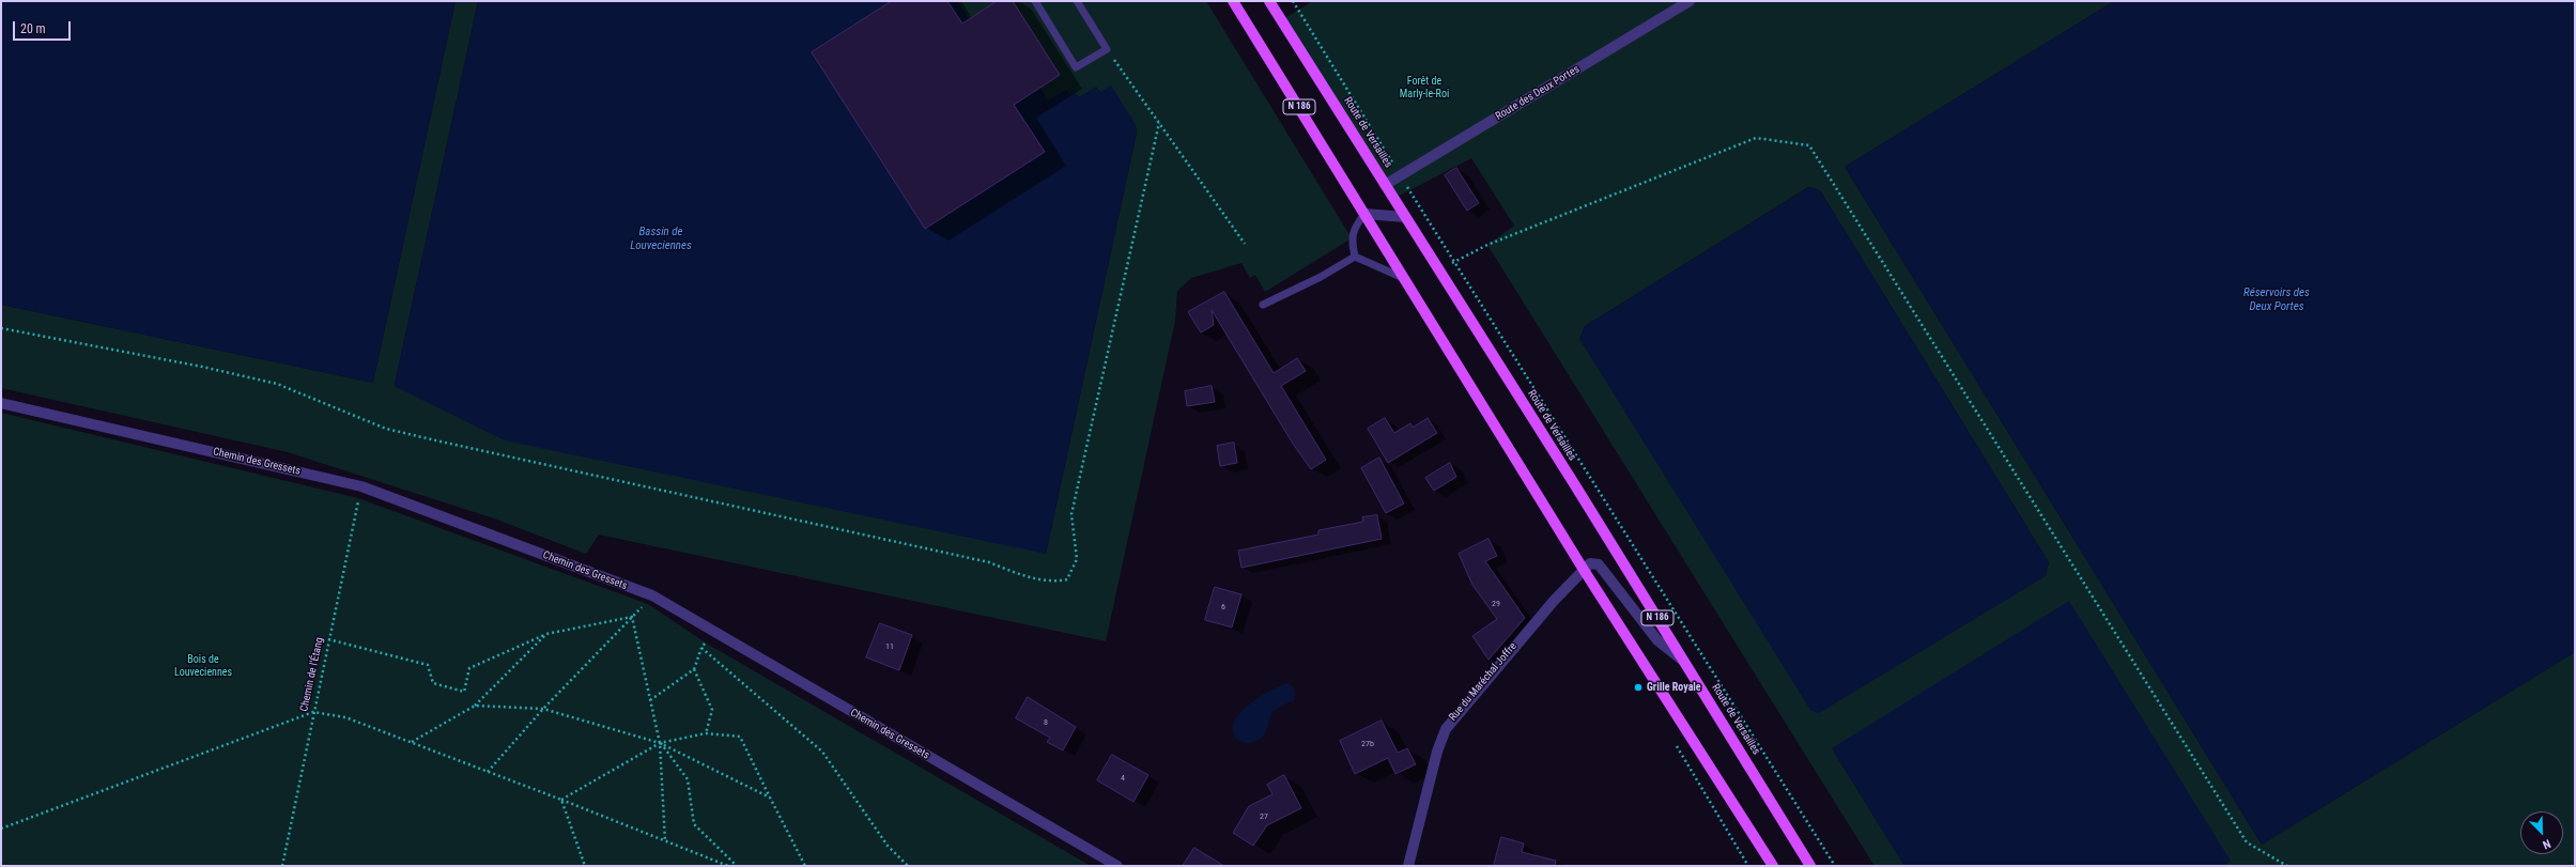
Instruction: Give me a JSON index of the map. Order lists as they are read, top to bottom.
{
  "streets": {
    "main road": ["N 186", "Route de Versailles"],
    "street": ["Route des Deux Portes", "Chemin des Gressets", "Rue du Maréchal Joffre"],
    "path": ["Chemin de l'Étang"]
  },
  "crossings": [
    ["Route des Deux Portes", "Route de Versailles"],
    ["N 186", "Rue du Maréchal Joffre"],
    ["Chemin des Gressets", "Chemin de l'Étang"]
  ],
  "water": ["Bassin de Louveciennes", "Réservoirs des Deux Portes"],
  "parks": ["Forêt de Marly-le-Roi", "Bois de Louveciennes"],
  "places": ["Grille Royale"],
  "house_numbers": [
    "29",
    "6",
    "11",
    "8",
    "27b",
    "4",
    "27"
  ],
  "scale_bar": "20 m",
  "north": "bottom right"
}
